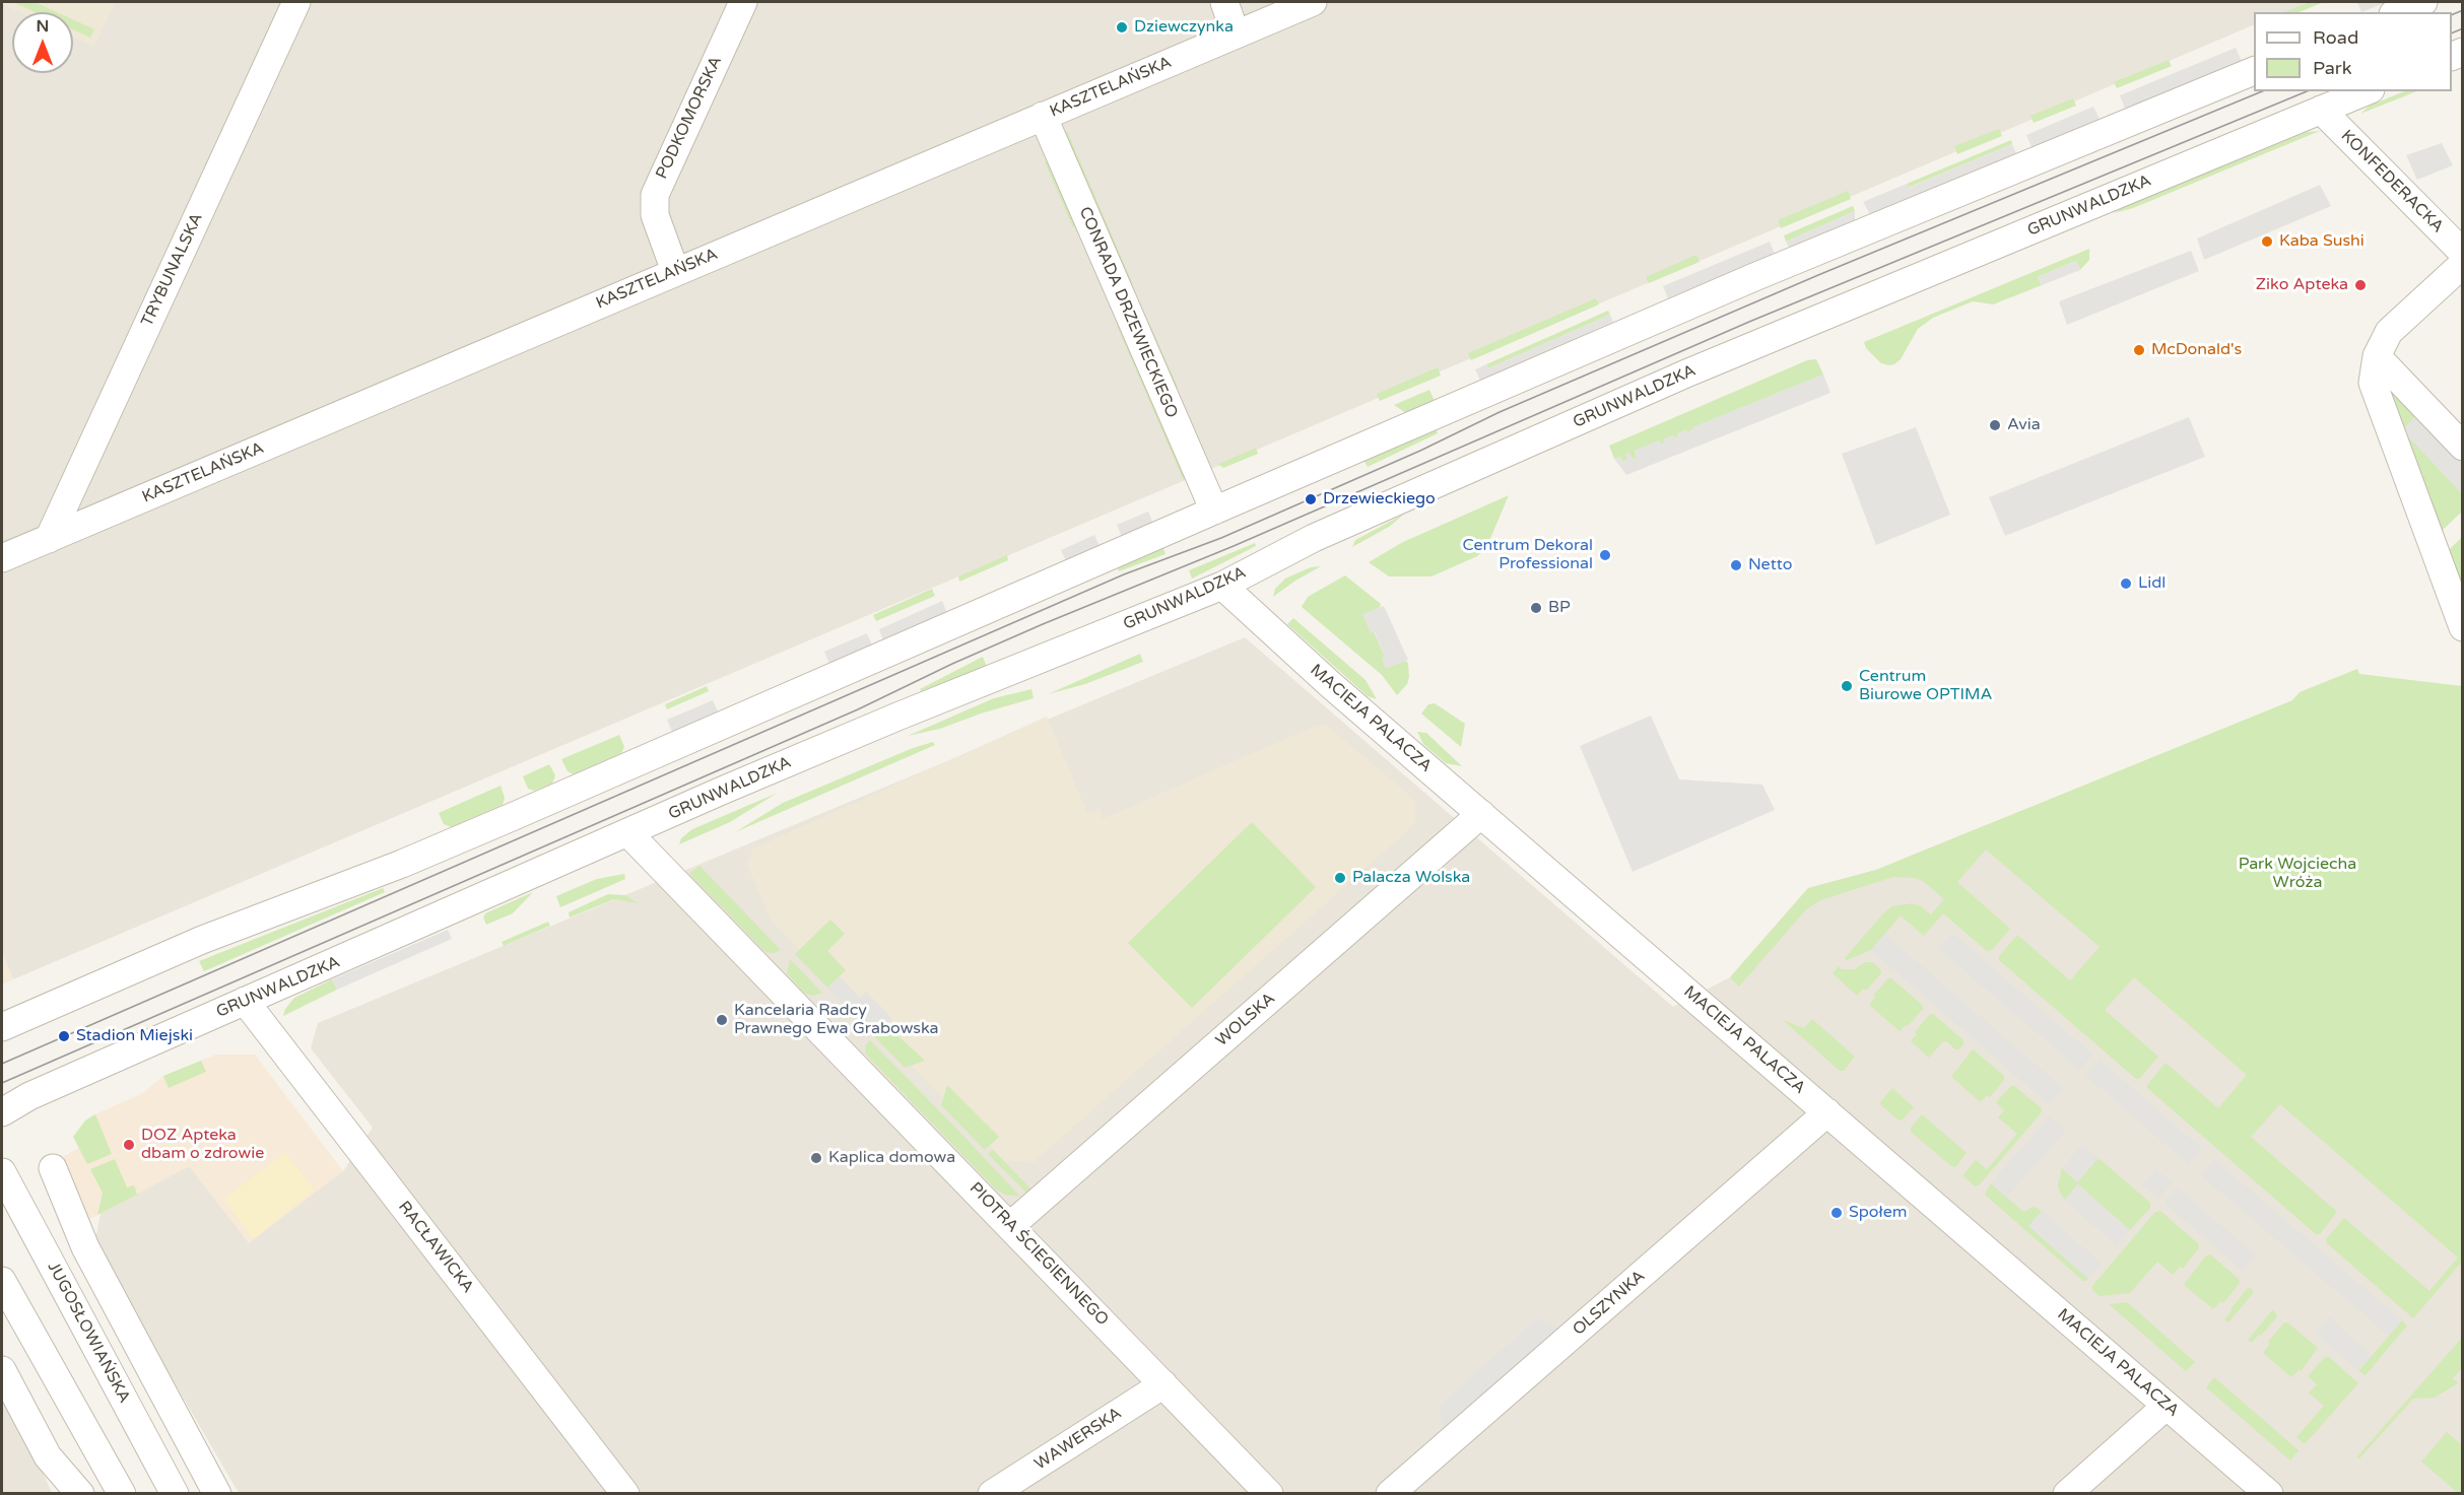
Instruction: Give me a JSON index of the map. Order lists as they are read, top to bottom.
{
  "streets": {
    "street": [
      "KASZTELAŃSKA",
      "PODKOMORSKA",
      "KONFEDERACKA",
      "GRUNWALDZKA",
      "TRYBUNALSKA",
      "CONRADA DRZEWIECKIEGO",
      "MACIEJA PALACZA",
      "WOLSKA",
      "RACŁAWICKA",
      "PIOTRA ŚCIEGIENNEGO",
      "OLSZYNKA",
      "JUGOSŁOWIAŃSKA",
      "WAWERSKA"
    ]
  },
  "crossings": [
    ["KASZTELAŃSKA", "PODKOMORSKA"],
    ["KASZTELAŃSKA", "TRYBUNALSKA"],
    ["KASZTELAŃSKA", "CONRADA DRZEWIECKIEGO"],
    ["KONFEDERACKA", "GRUNWALDZKA"],
    ["GRUNWALDZKA", "MACIEJA PALACZA"],
    ["GRUNWALDZKA", "RACŁAWICKA"],
    ["GRUNWALDZKA", "PIOTRA ŚCIEGIENNEGO"],
    ["MACIEJA PALACZA", "WOLSKA"],
    ["MACIEJA PALACZA", "OLSZYNKA"],
    ["WOLSKA", "PIOTRA ŚCIEGIENNEGO"],
    ["PIOTRA ŚCIEGIENNEGO", "WAWERSKA"]
  ],
  "parks": ["Park Wojciecha Wróża"],
  "places": [
    "Dziewczynka",
    "Kaba Sushi",
    "Ziko Apteka",
    "McDonald's",
    "Avia",
    "Drzewieckiego",
    "Centrum Dekoral Professional",
    "Netto",
    "Lidl",
    "BP",
    "Centrum Biurowe OPTIMA",
    "Palacza Wolska",
    "Kancelaria Radcy Prawnego Ewa Grabowska",
    "Stadion Miejski",
    "DOZ Apteka dbam o zdrowie",
    "Kaplica domowa",
    "Społem"
  ],
  "legend": ["Road", "Park"],
  "north": "top"
}
